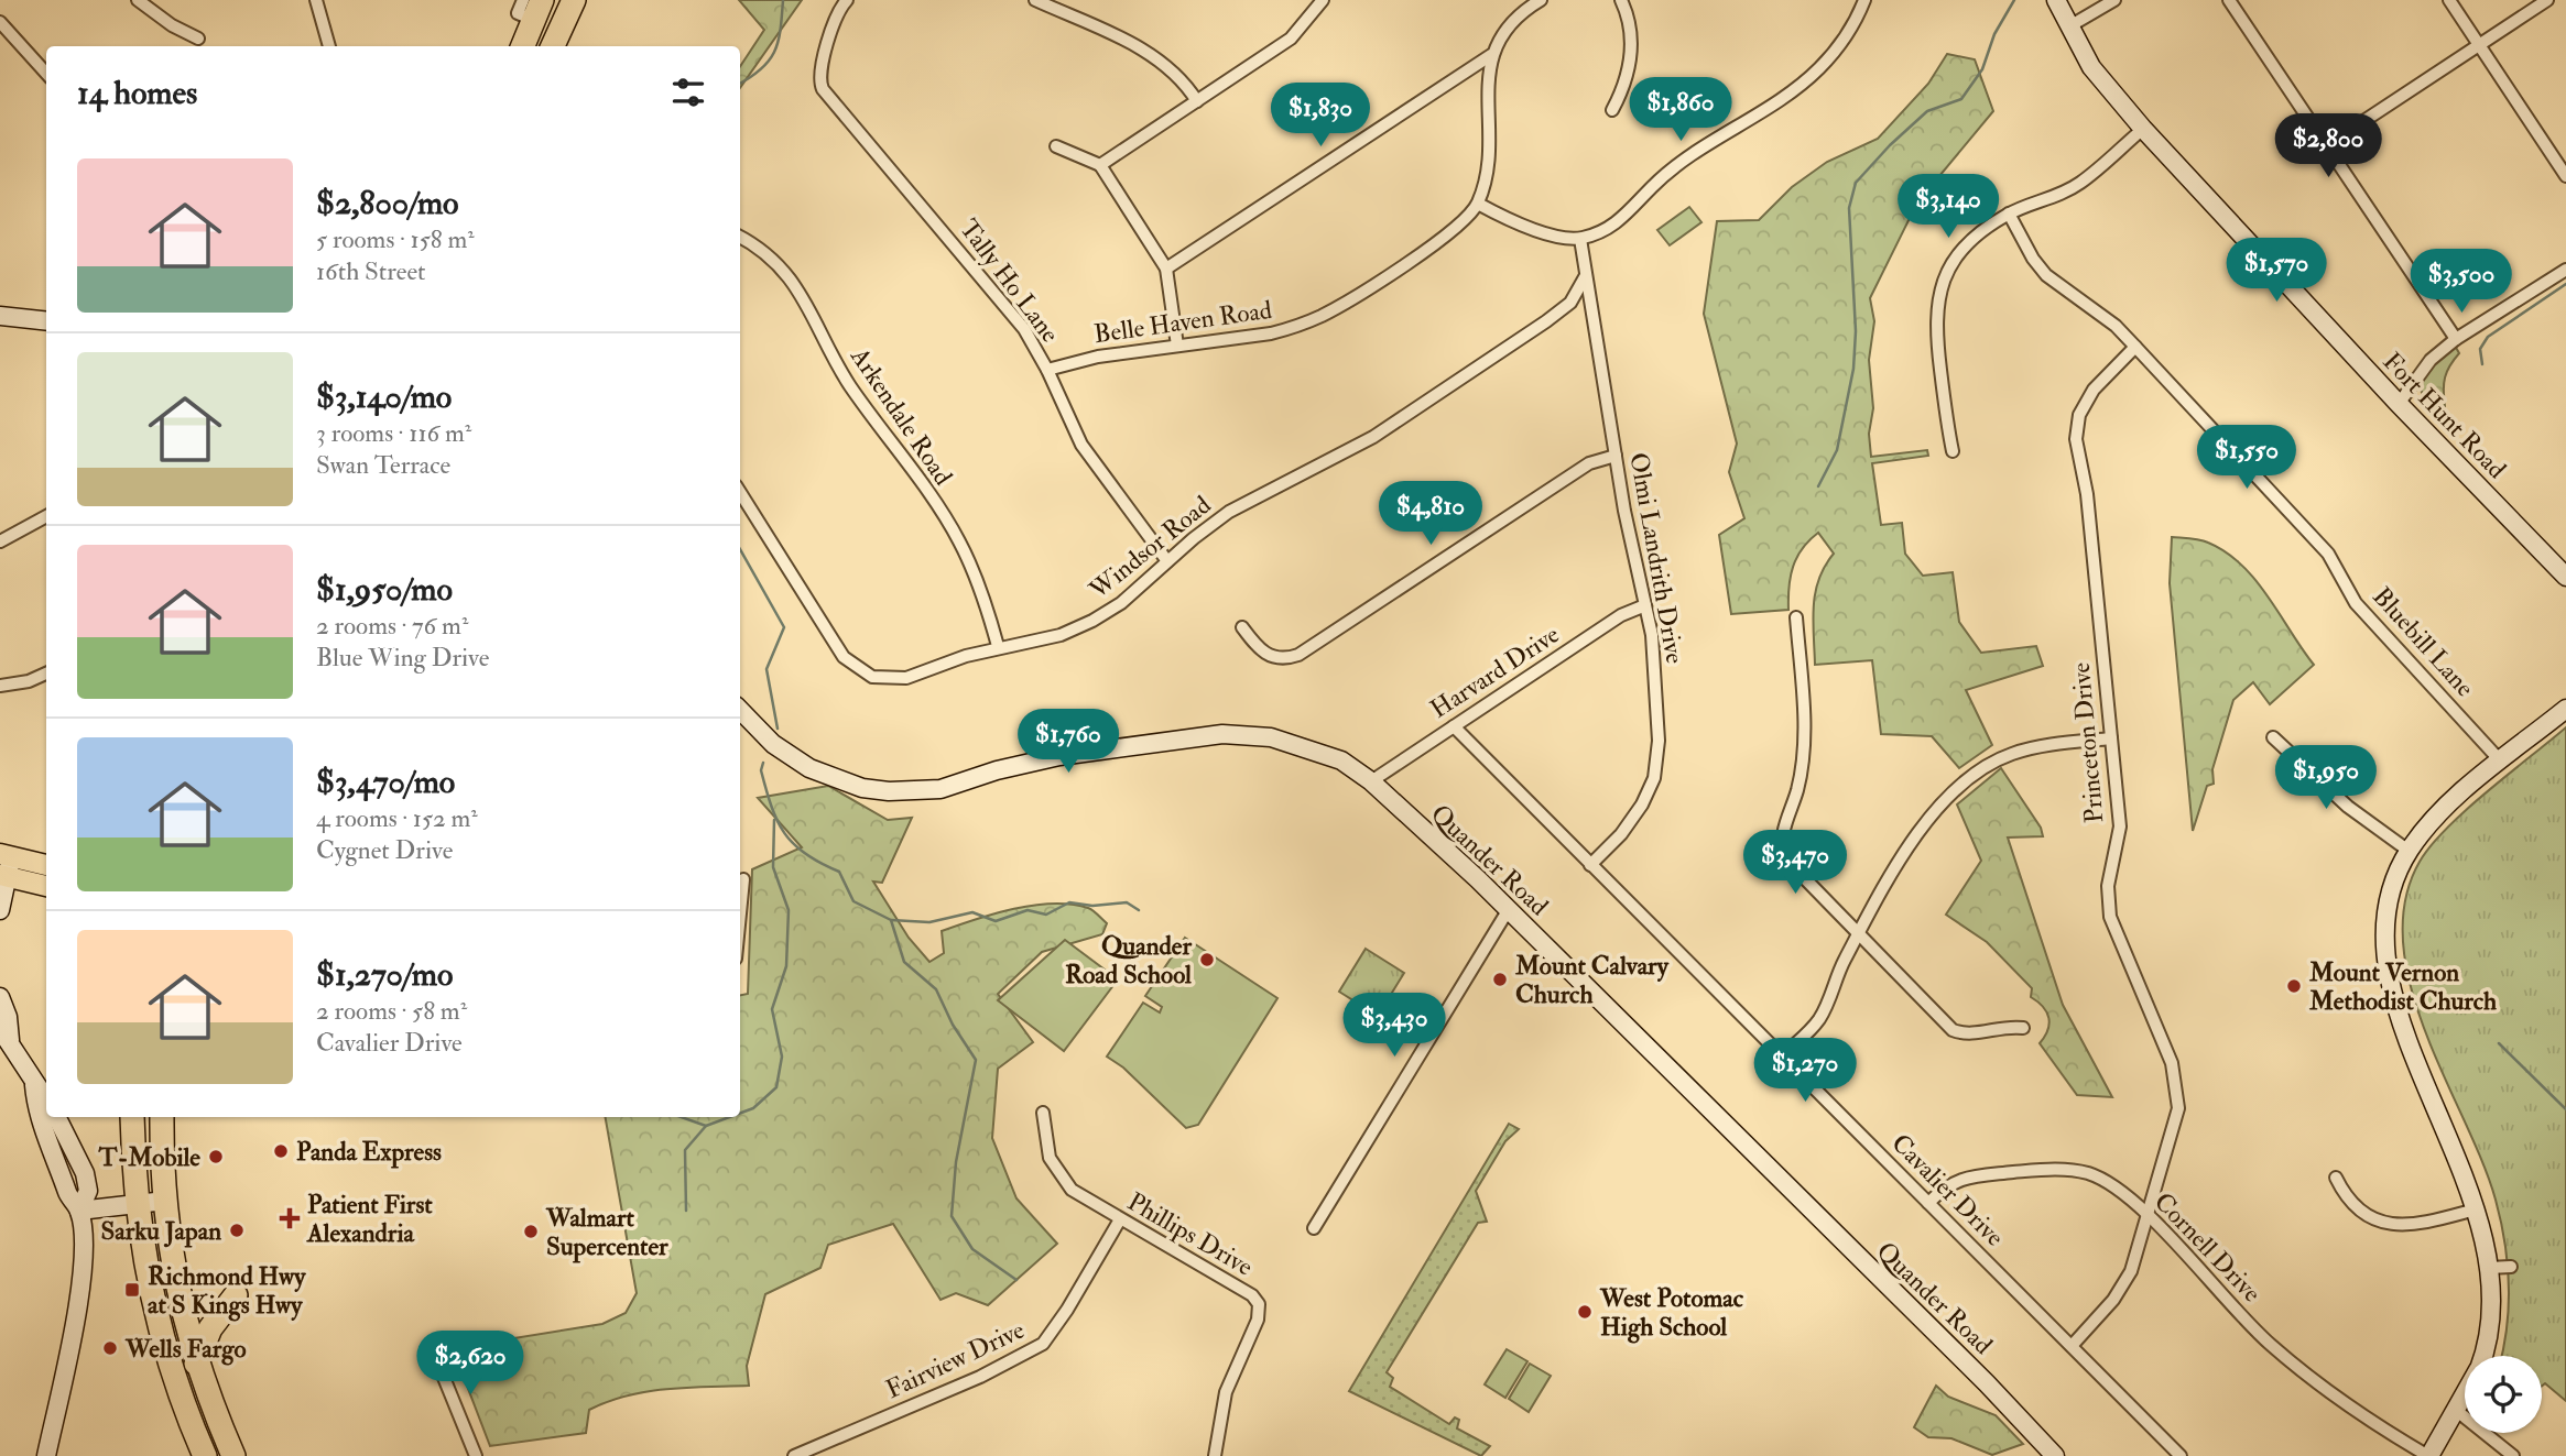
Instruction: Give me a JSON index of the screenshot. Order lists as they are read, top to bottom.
{
  "streets": {
    "main road": ["Fort Hunt Road", "Quander Road"],
    "street": [
      "Tally Ho Lane",
      "Belle Haven Road",
      "Arkendale Road",
      "Windsor Road",
      "Olmi Landrith Drive",
      "Bluebill Lane",
      "Harvard Drive",
      "Princeton Drive",
      "Cavalier Drive",
      "Phillips Drive",
      "Cornell Drive",
      "Fairview Drive"
    ]
  },
  "crossings": [
    ["Tally Ho Lane", "Belle Haven Road"],
    ["Tally Ho Lane", "Windsor Road"],
    ["Arkendale Road", "Windsor Road"],
    ["Windsor Road", "Olmi Landrith Drive"],
    ["Olmi Landrith Drive", "Harvard Drive"],
    ["Olmi Landrith Drive", "Cavalier Drive"],
    ["Bluebill Lane", "Princeton Drive"],
    ["Harvard Drive", "Quander Road"],
    ["Harvard Drive", "Cavalier Drive"],
    ["Princeton Drive", "Cavalier Drive"],
    ["Princeton Drive", "Cornell Drive"],
    ["Cavalier Drive", "Cornell Drive"],
    ["Phillips Drive", "Fairview Drive"]
  ],
  "places": {
    "other": [
      "Quander Road School",
      "Mount Calvary Church",
      "Mount Vernon Methodist Church",
      "Panda Express",
      "T-Mobile",
      "Sarku Japan",
      "Walmart Supercenter",
      "West Potomac High School",
      "Wells Fargo"
    ],
    "health": ["Patient First Alexandria"],
    "transit": ["Richmond Hwy at S Kings Hwy"]
  },
  "page": {
    "heading": "14 homes",
    "price": [
      "$1,860",
      "$1,830",
      "$2,800",
      "$3,140",
      "$1,570",
      "$3,500",
      "$1,550",
      "$4,810",
      "$1,760",
      "$1,950",
      "$3,470",
      "$3,430",
      "$1,270",
      "$2,620"
    ],
    "list": [
      {
        "name": "$2,800/mo",
        "note": "5 rooms · 158 m² · 16th Street"
      },
      {
        "name": "$3,140/mo",
        "note": "3 rooms · 116 m² · Swan Terrace"
      },
      {
        "name": "$1,950/mo",
        "note": "2 rooms · 76 m² · Blue Wing Drive"
      },
      {
        "name": "$3,470/mo",
        "note": "4 rooms · 152 m² · Cygnet Drive"
      },
      {
        "name": "$1,270/mo",
        "note": "2 rooms · 58 m² · Cavalier Drive"
      }
    ]
  }
}
